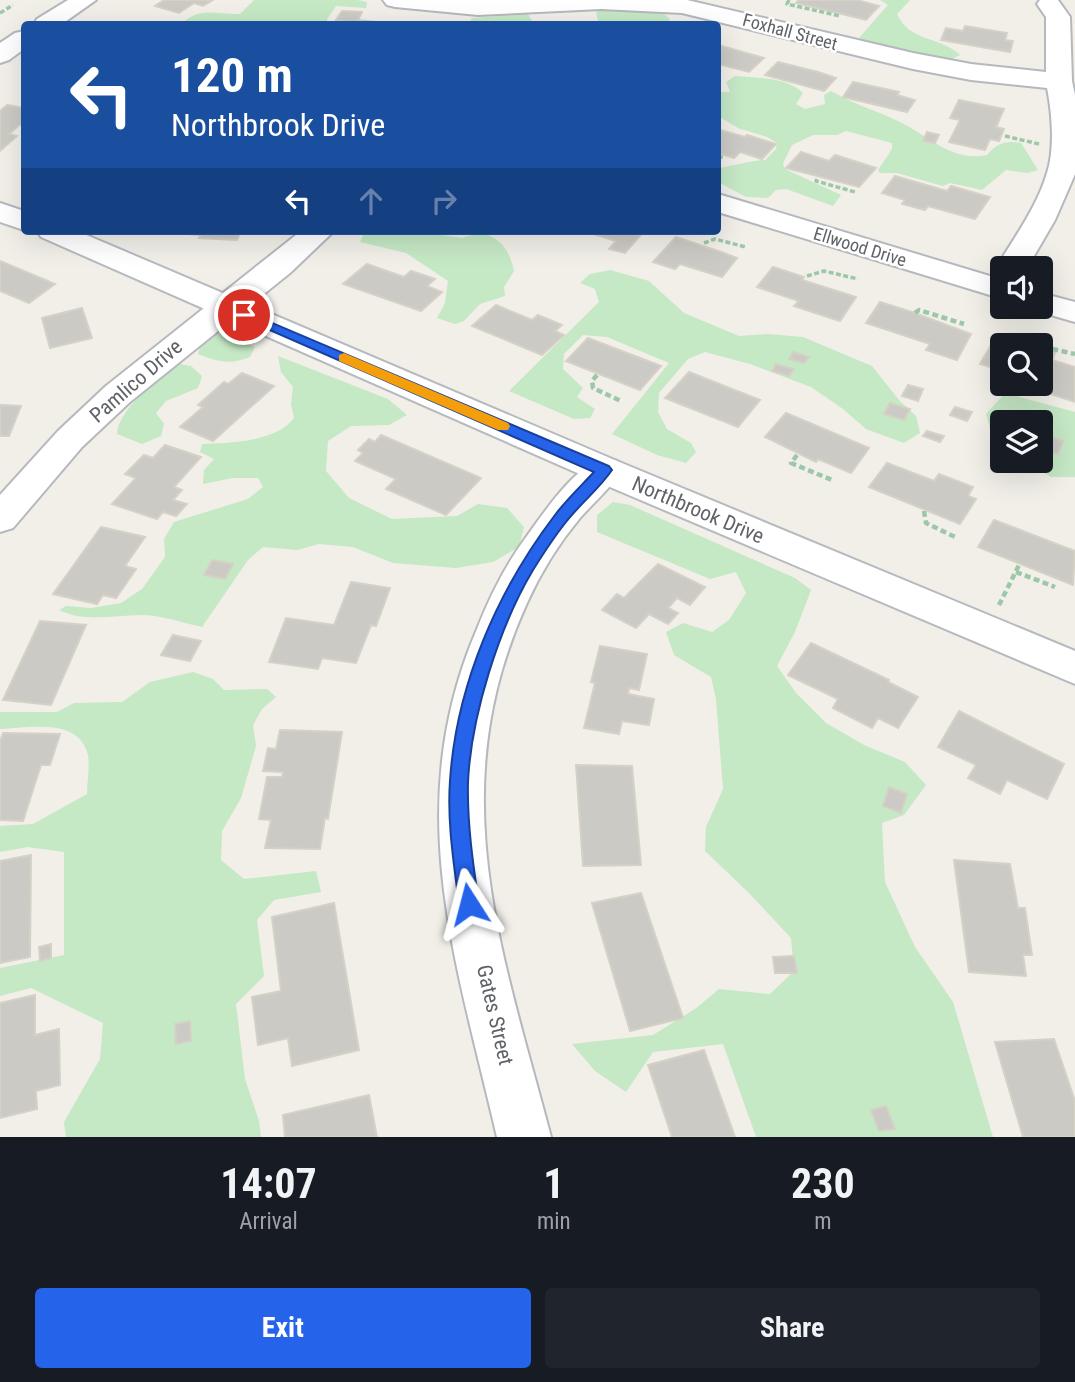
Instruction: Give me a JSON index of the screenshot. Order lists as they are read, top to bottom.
{
  "streets": {
    "street": [
      "Foxhall Street",
      "Ellwood Drive",
      "Pamlico Drive",
      "Northbrook Drive",
      "Gates Street"
    ]
  },
  "crossings": [
    ["Pamlico Drive", "Northbrook Drive"],
    ["Northbrook Drive", "Gates Street"]
  ],
  "page": {
    "turn": ["120 m", "Northbrook Drive"],
    "eta": [
      "14:07",
      "Arrival",
      "1",
      "min",
      "230",
      "m"
    ],
    "buttons": ["Exit", "Share"]
  }
}
